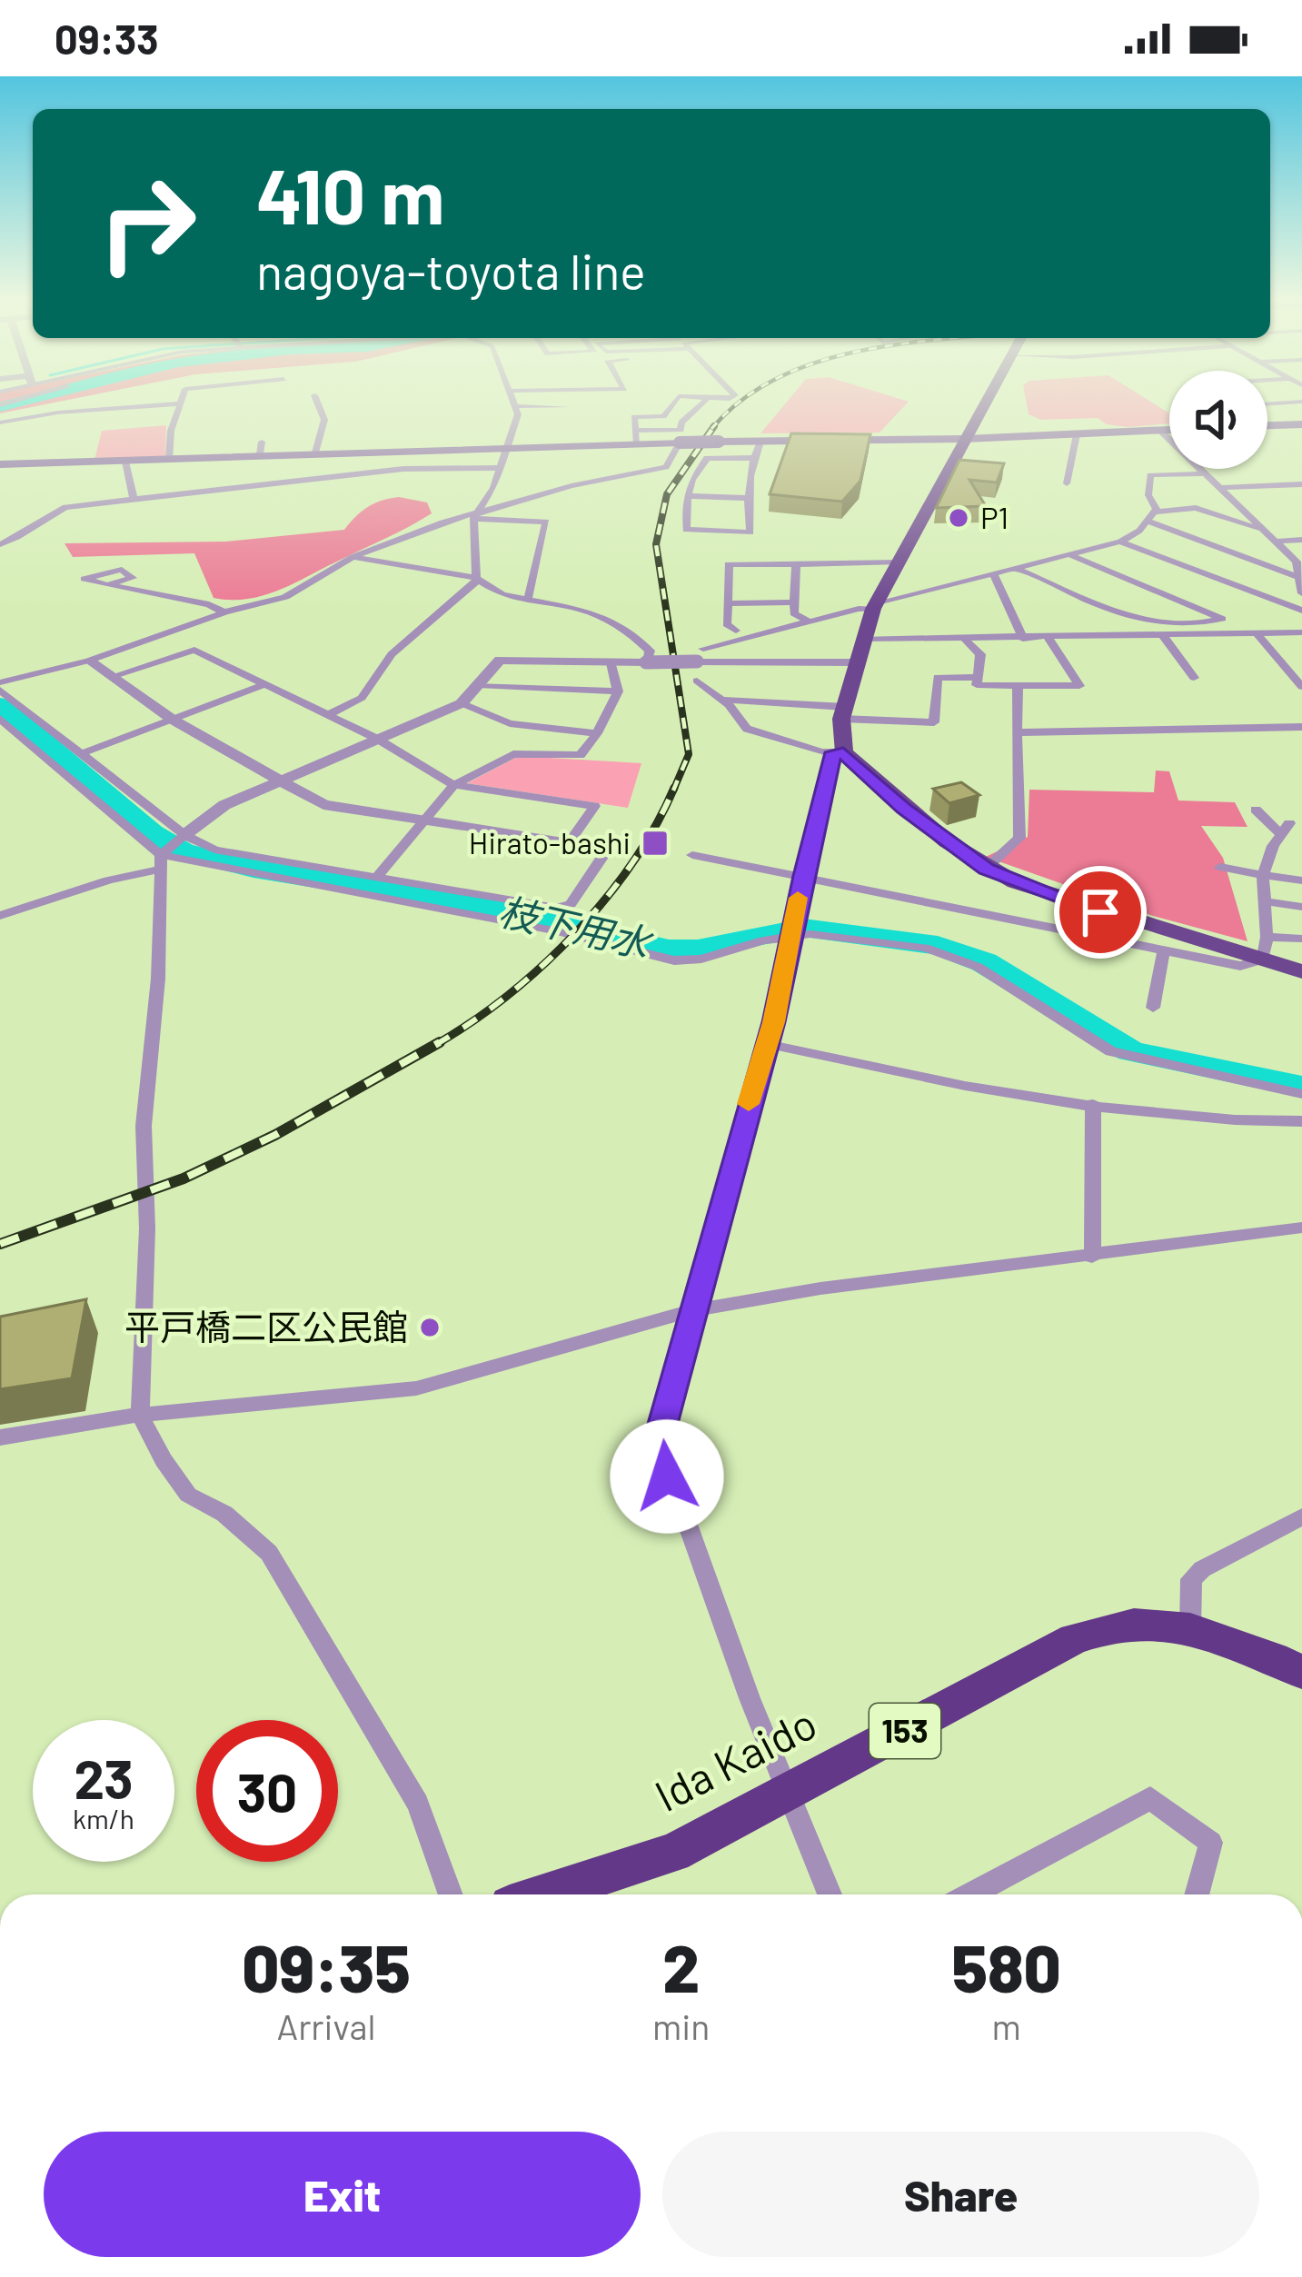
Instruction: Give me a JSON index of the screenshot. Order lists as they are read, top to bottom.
{
  "streets": {
    "highway": ["153", "Ida Kaido"]
  },
  "water": ["枝下用水"],
  "places": {
    "other": ["P1", "平戸橋二区公民館"],
    "transit": ["Hirato-bashi"]
  },
  "page": {
    "status": "09:33",
    "turn": ["410 m", "nagoya-toyota line"],
    "speed": "23 km/h",
    "limit": "30",
    "eta": [
      "09:35",
      "Arrival",
      "2",
      "min",
      "580",
      "m"
    ],
    "buttons": ["Exit", "Share"]
  }
}
